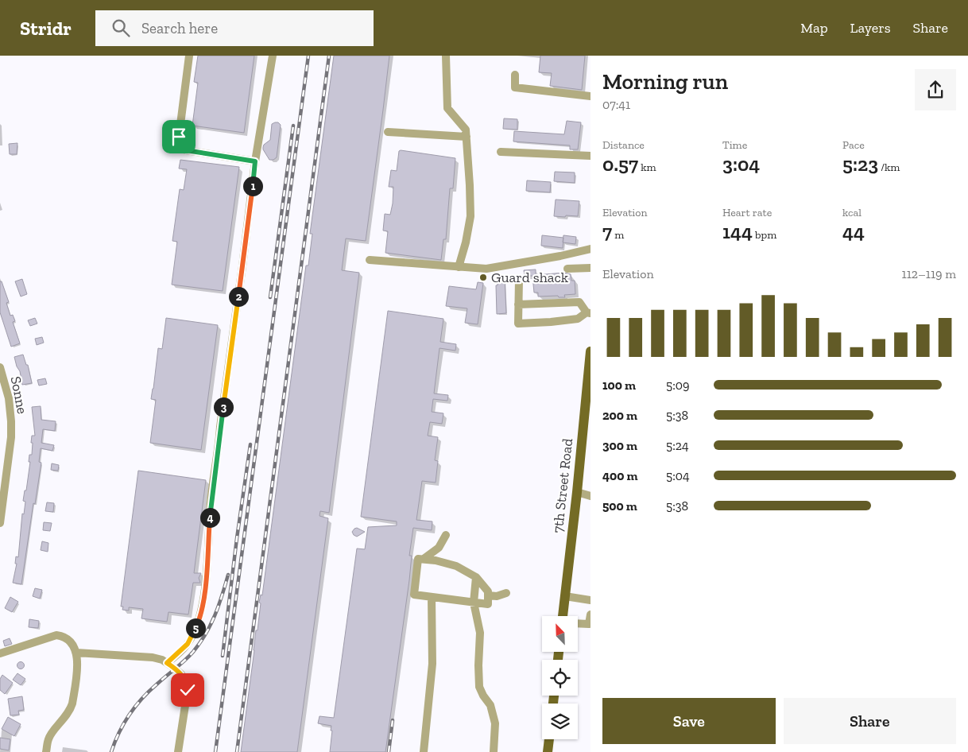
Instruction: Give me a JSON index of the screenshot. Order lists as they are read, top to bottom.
{
  "streets": {
    "main road": ["7th Street Road"],
    "street": ["Sonne"]
  },
  "places": ["Guard shack"],
  "north": "top left",
  "page": {
    "header": "Stridr",
    "search": "Search here",
    "nav": ["Map", "Layers", "Share"],
    "heading": ["Morning run", "07:41"],
    "stats": [
      ["Distance", "0.57 km"],
      ["Time", "3:04"],
      ["Pace", "5:23 /km"],
      ["Elevation", "7 m"],
      ["Heart rate", "144 bpm"],
      ["kcal", "44"]
    ],
    "pins": [
      "1",
      "2",
      "3",
      "4",
      "5"
    ],
    "chart": ["Elevation", "112–119 m"],
    "list": [
      {
        "name": "100 m",
        "note": "5:09"
      },
      {
        "name": "200 m",
        "note": "5:38"
      },
      {
        "name": "300 m",
        "note": "5:24"
      },
      {
        "name": "400 m",
        "note": "5:04"
      },
      {
        "name": "500 m",
        "note": "5:38"
      }
    ],
    "buttons": ["Save", "Share"]
  }
}
